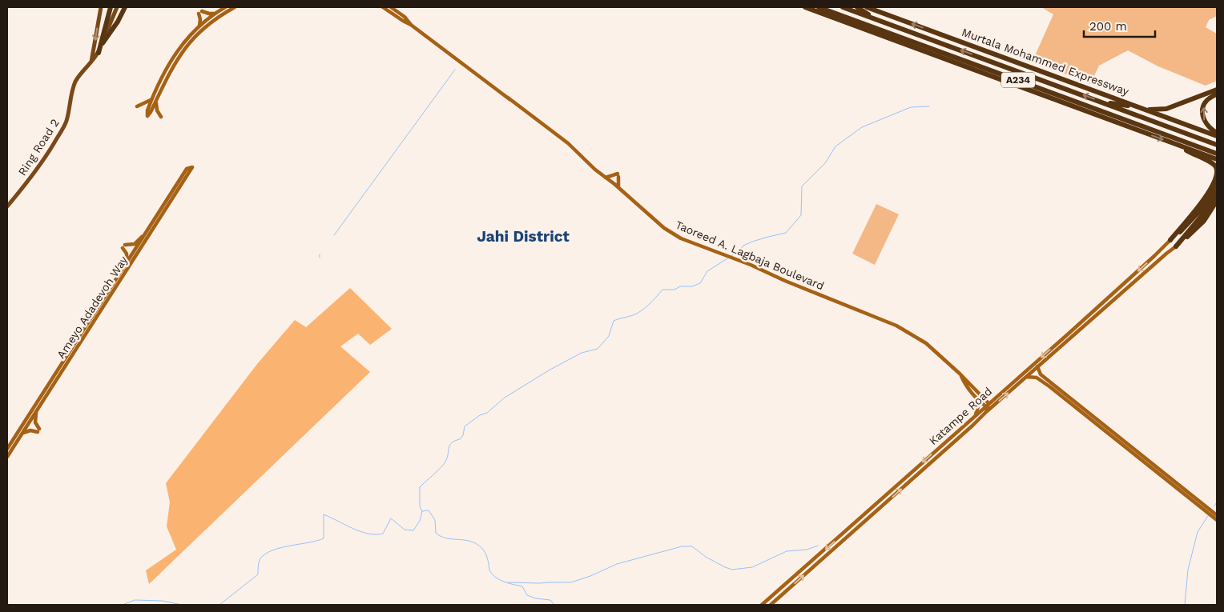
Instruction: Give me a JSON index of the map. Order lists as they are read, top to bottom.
{
  "streets": {
    "highway": ["Murtala Mohammed Expressway", "A234"],
    "main road": ["Ring Road 2"],
    "street": ["Taoreed A. Lagbaja Boulevard", "Ameyo Adadevoh Way", "Katampe Road"]
  },
  "crossings": [
    ["Taoreed A. Lagbaja Boulevard", "Katampe Road"]
  ],
  "districts": ["Jahi District"],
  "scale_bar": "200 m"
}
